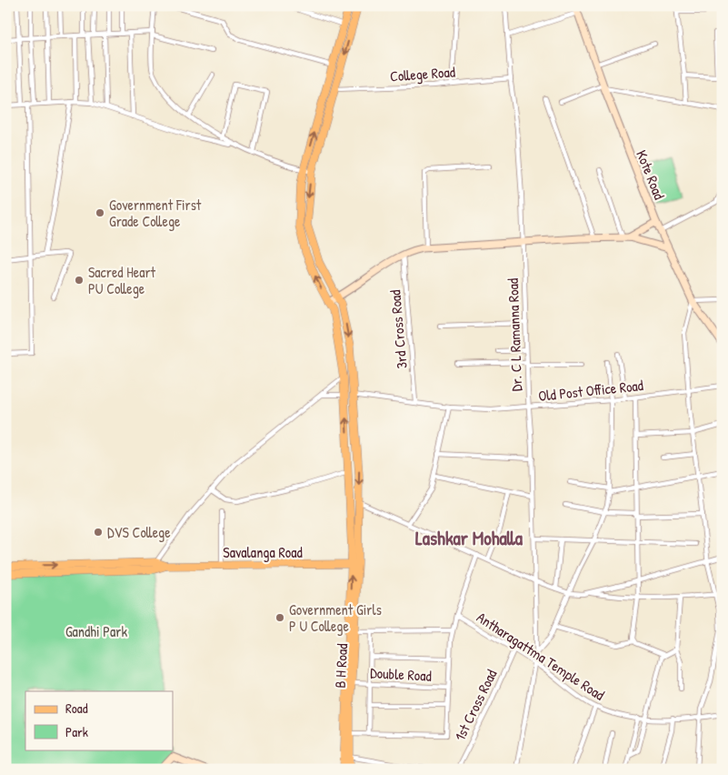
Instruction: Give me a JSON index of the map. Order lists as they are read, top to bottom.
{
  "streets": {
    "main road": ["Savalanga Road", "B H Road"],
    "street": [
      "College Road",
      "Kote Road",
      "3rd Cross Road",
      "Dr. C L Ramanna Road",
      "Old Post Office Road",
      "Antharagattma Temple Road",
      "Double Road",
      "1st Cross Road"
    ]
  },
  "crossings": [
    ["College Road", "Dr. C L Ramanna Road"],
    ["3rd Cross Road", "Old Post Office Road"],
    ["Dr. C L Ramanna Road", "Old Post Office Road"],
    ["Dr. C L Ramanna Road", "Antharagattma Temple Road"],
    ["Savalanga Road", "B H Road"],
    ["Antharagattma Temple Road", "1st Cross Road"],
    ["B H Road", "Double Road"]
  ],
  "districts": ["Lashkar Mohalla"],
  "parks": ["Gandhi Park"],
  "places": [
    "Government First Grade College",
    "Sacred Heart PU College",
    "DVS College",
    "Government Girls P U College"
  ],
  "legend": ["Road", "Park"]
}
